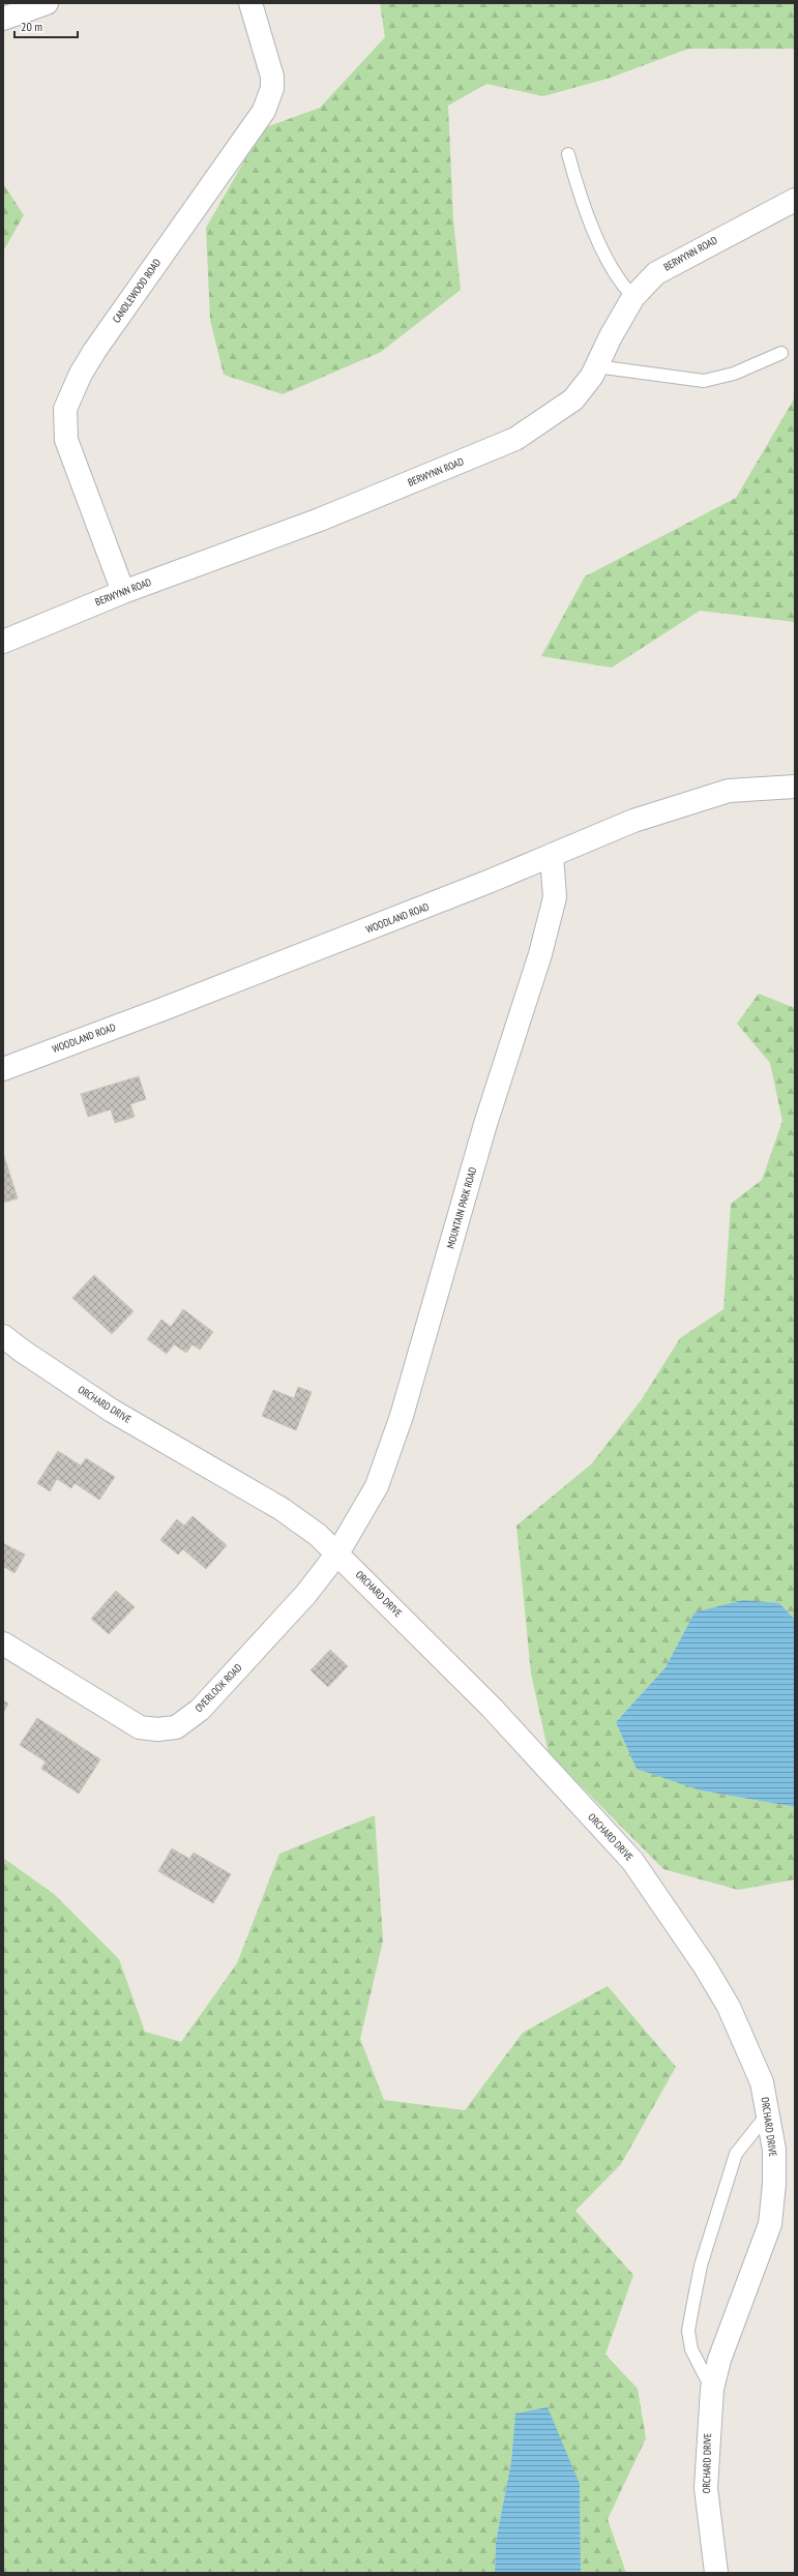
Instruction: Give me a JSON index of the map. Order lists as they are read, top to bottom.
{
  "streets": {
    "street": [
      "BERWYNN ROAD",
      "CANDLEWOOD ROAD",
      "WOODLAND ROAD",
      "MOUNTAIN PARK ROAD",
      "ORCHARD DRIVE",
      "OVERLOOK ROAD"
    ]
  },
  "crossings": [
    ["BERWYNN ROAD", "CANDLEWOOD ROAD"],
    ["WOODLAND ROAD", "MOUNTAIN PARK ROAD"],
    ["MOUNTAIN PARK ROAD", "ORCHARD DRIVE"],
    ["MOUNTAIN PARK ROAD", "OVERLOOK ROAD"],
    ["ORCHARD DRIVE", "OVERLOOK ROAD"]
  ],
  "scale_bar": "20 m"
}
